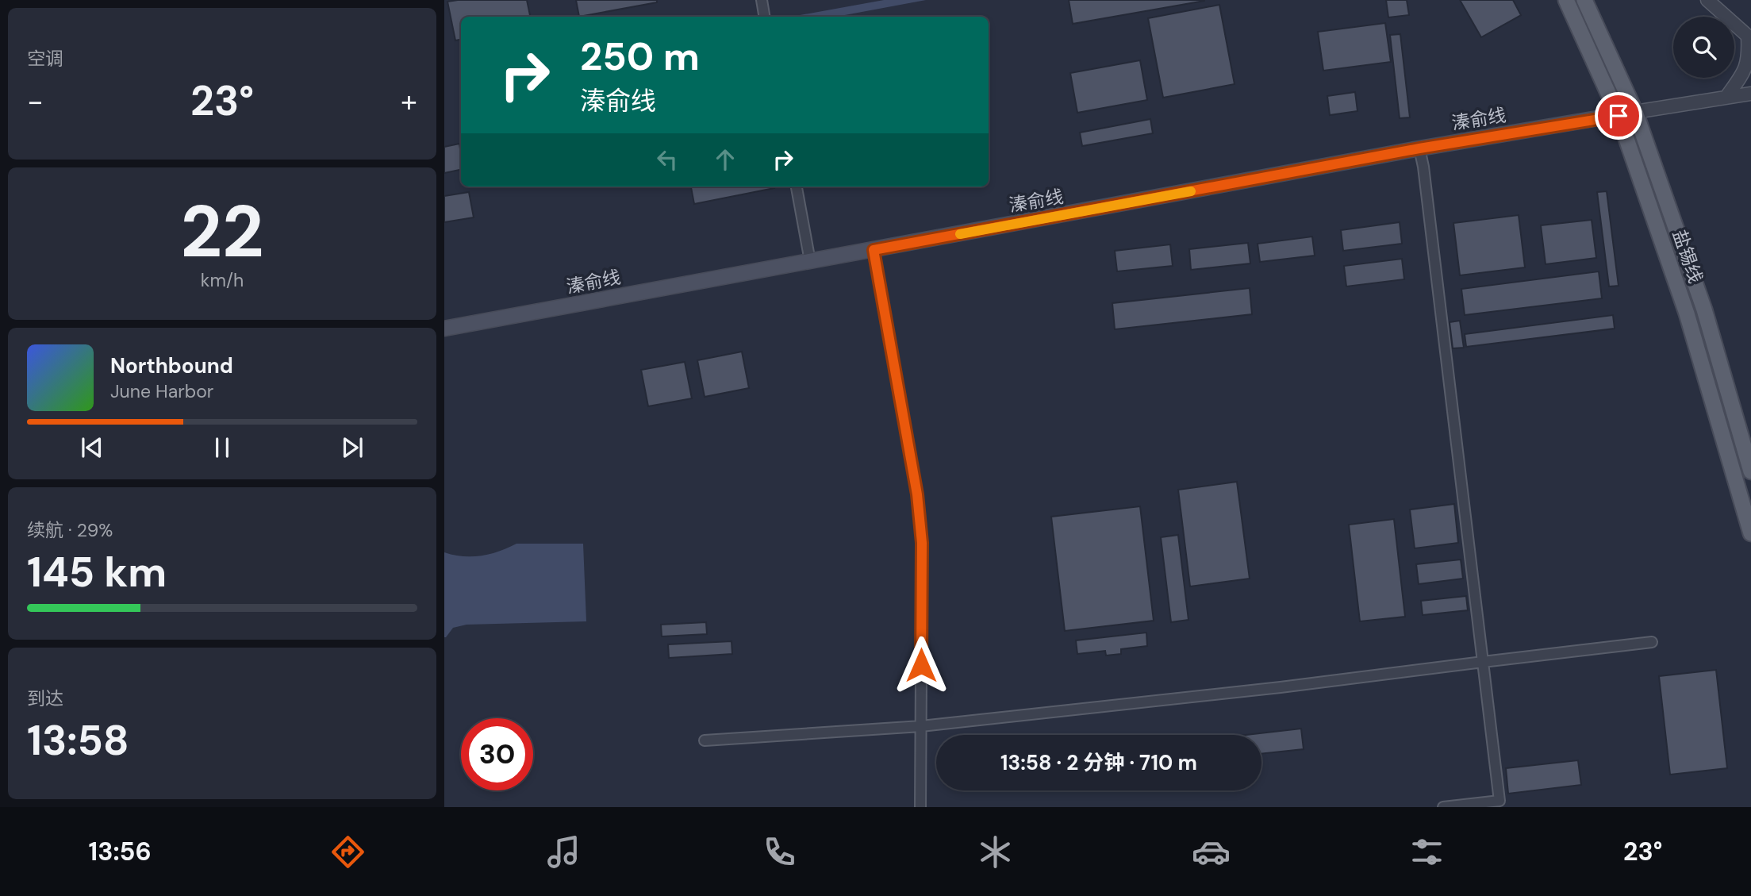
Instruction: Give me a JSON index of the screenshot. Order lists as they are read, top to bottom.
{
  "streets": {
    "main road": ["溱俞线", "盐锡线"]
  },
  "crossings": [
    ["溱俞线", "盐锡线"]
  ],
  "page": {
    "tile": [
      "空调",
      ["22", "km/h"],
      ["续航 · 29%", "145 km"],
      ["到达", "13:58"]
    ],
    "turn": ["250 m", "溱俞线"],
    "heat": ["−", "23°", "+"],
    "song": ["Northbound", "June Harbor"],
    "limit": "30",
    "trip": "13:58 · 2 分钟 · 710 m",
    "tabs": ["13:56", "23°"]
  }
}
